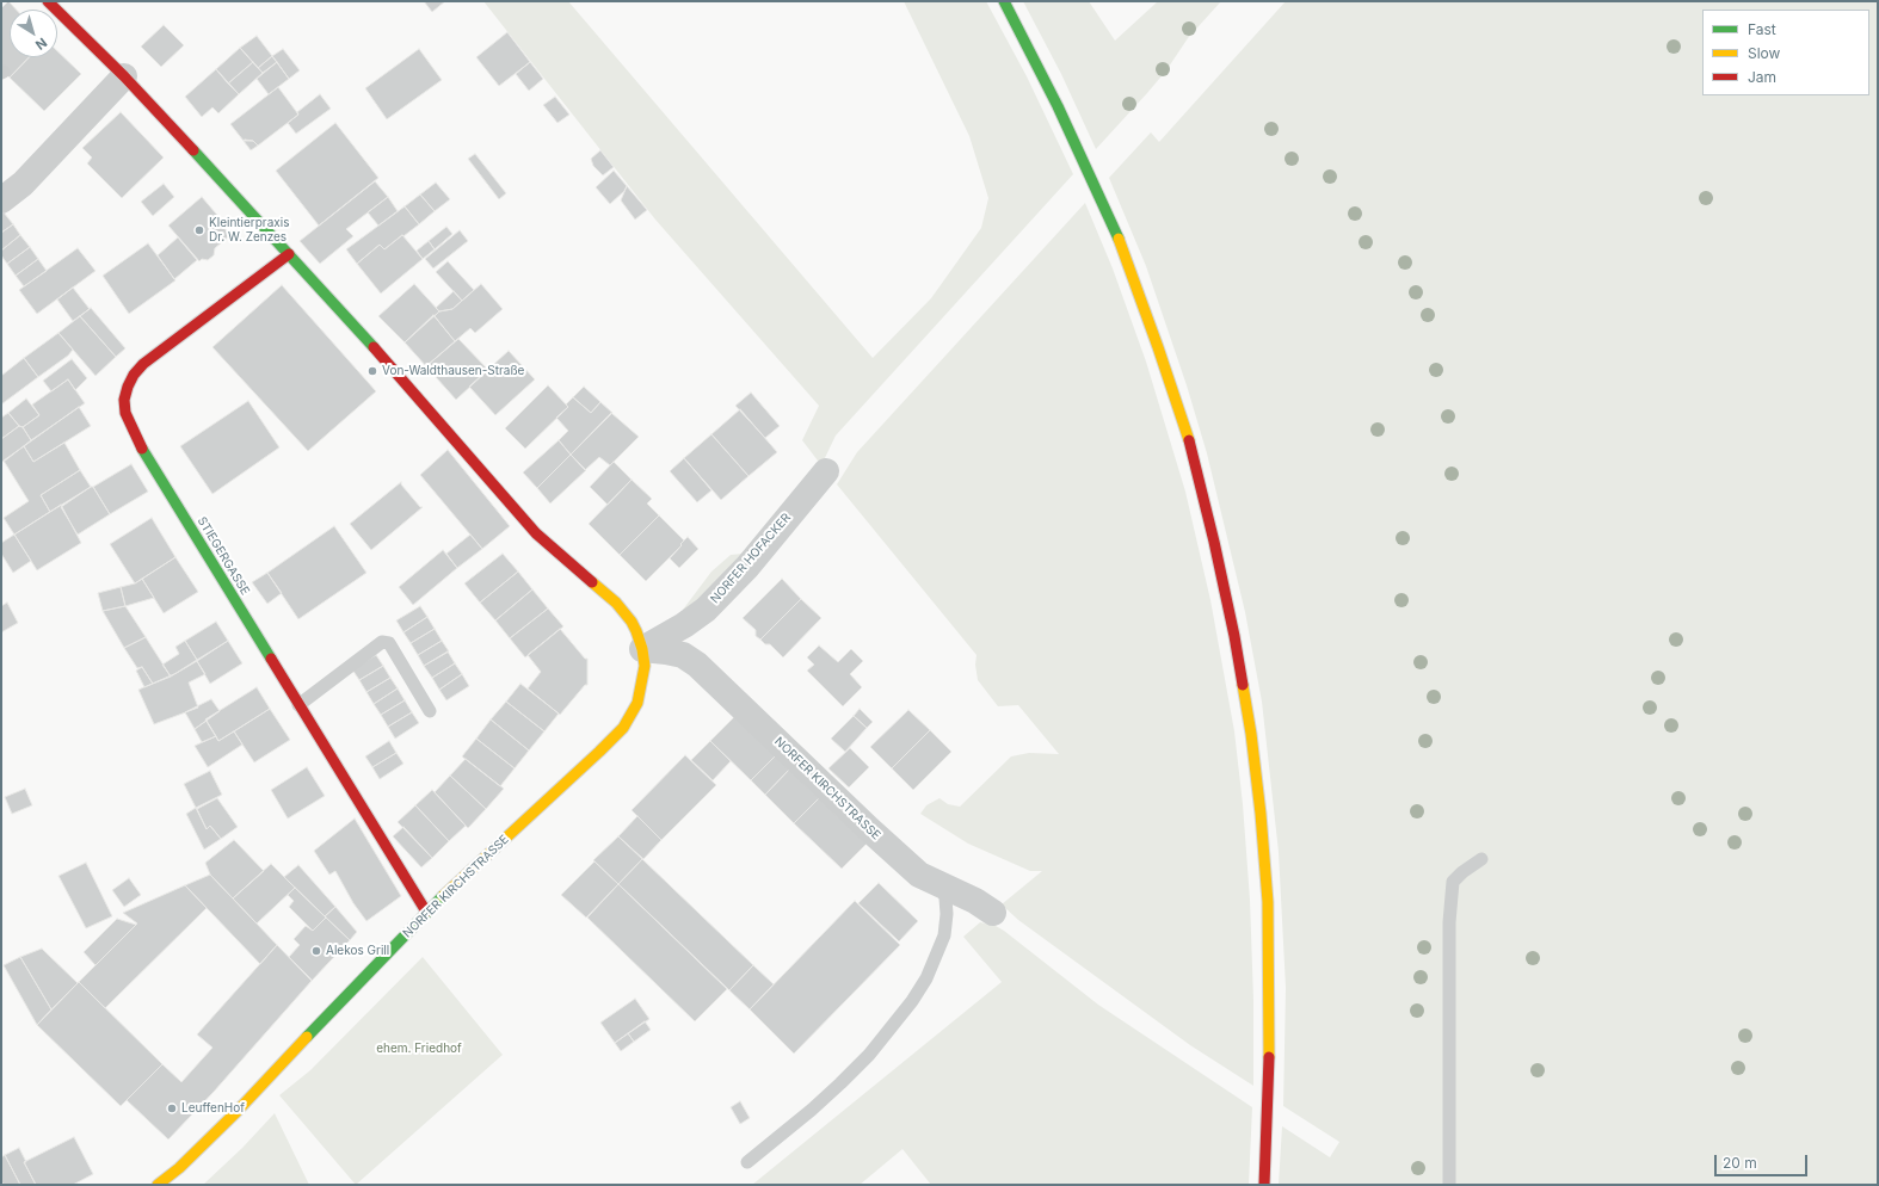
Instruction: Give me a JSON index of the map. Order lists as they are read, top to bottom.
{
  "streets": {
    "street": ["STIEGERGASSE", "NORFER HOFACKER", "NORFER KIRCHSTRASSE"]
  },
  "crossings": [
    ["STIEGERGASSE", "NORFER KIRCHSTRASSE"],
    ["NORFER HOFACKER", "NORFER KIRCHSTRASSE"]
  ],
  "parks": ["ehem. Friedhof"],
  "places": [
    "Kleintierpraxis Dr. W. Zenzes",
    "Von-Waldthausen-Straße",
    "Alekos Grill",
    "LeuffenHof"
  ],
  "legend": ["Fast", "Slow", "Jam"],
  "scale_bar": "20 m",
  "north": "bottom right"
}
